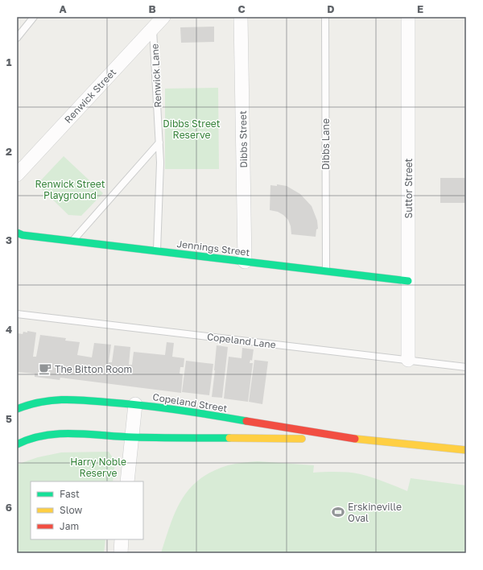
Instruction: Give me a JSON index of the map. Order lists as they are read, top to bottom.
{
  "streets": {
    "main road": ["Jennings Street", "Copeland Street"],
    "street": ["Renwick Street", "Dibbs Street", "Suttor Street"],
    "lane": ["Renwick Lane", "Dibbs Lane", "Copeland Lane"]
  },
  "crossings": [
    ["Renwick Lane", "Renwick Street"],
    ["Renwick Lane", "Jennings Street"],
    ["Dibbs Street", "Jennings Street"],
    ["Dibbs Lane", "Jennings Street"],
    ["Suttor Street", "Jennings Street"],
    ["Suttor Street", "Copeland Lane"]
  ],
  "parks": ["Dibbs Street Reserve", "Renwick Street Playground", "Harry Noble Reserve"],
  "places": {
    "cafe": ["The Bitton Room"],
    "sports": ["Erskineville Oval"]
  },
  "legend": ["Fast", "Slow", "Jam"],
  "grid": {
    "columns": [
      "A",
      "B",
      "C",
      "D",
      "E"
    ],
    "rows": [
      "1",
      "2",
      "3",
      "4",
      "5",
      "6"
    ]
  }
}
